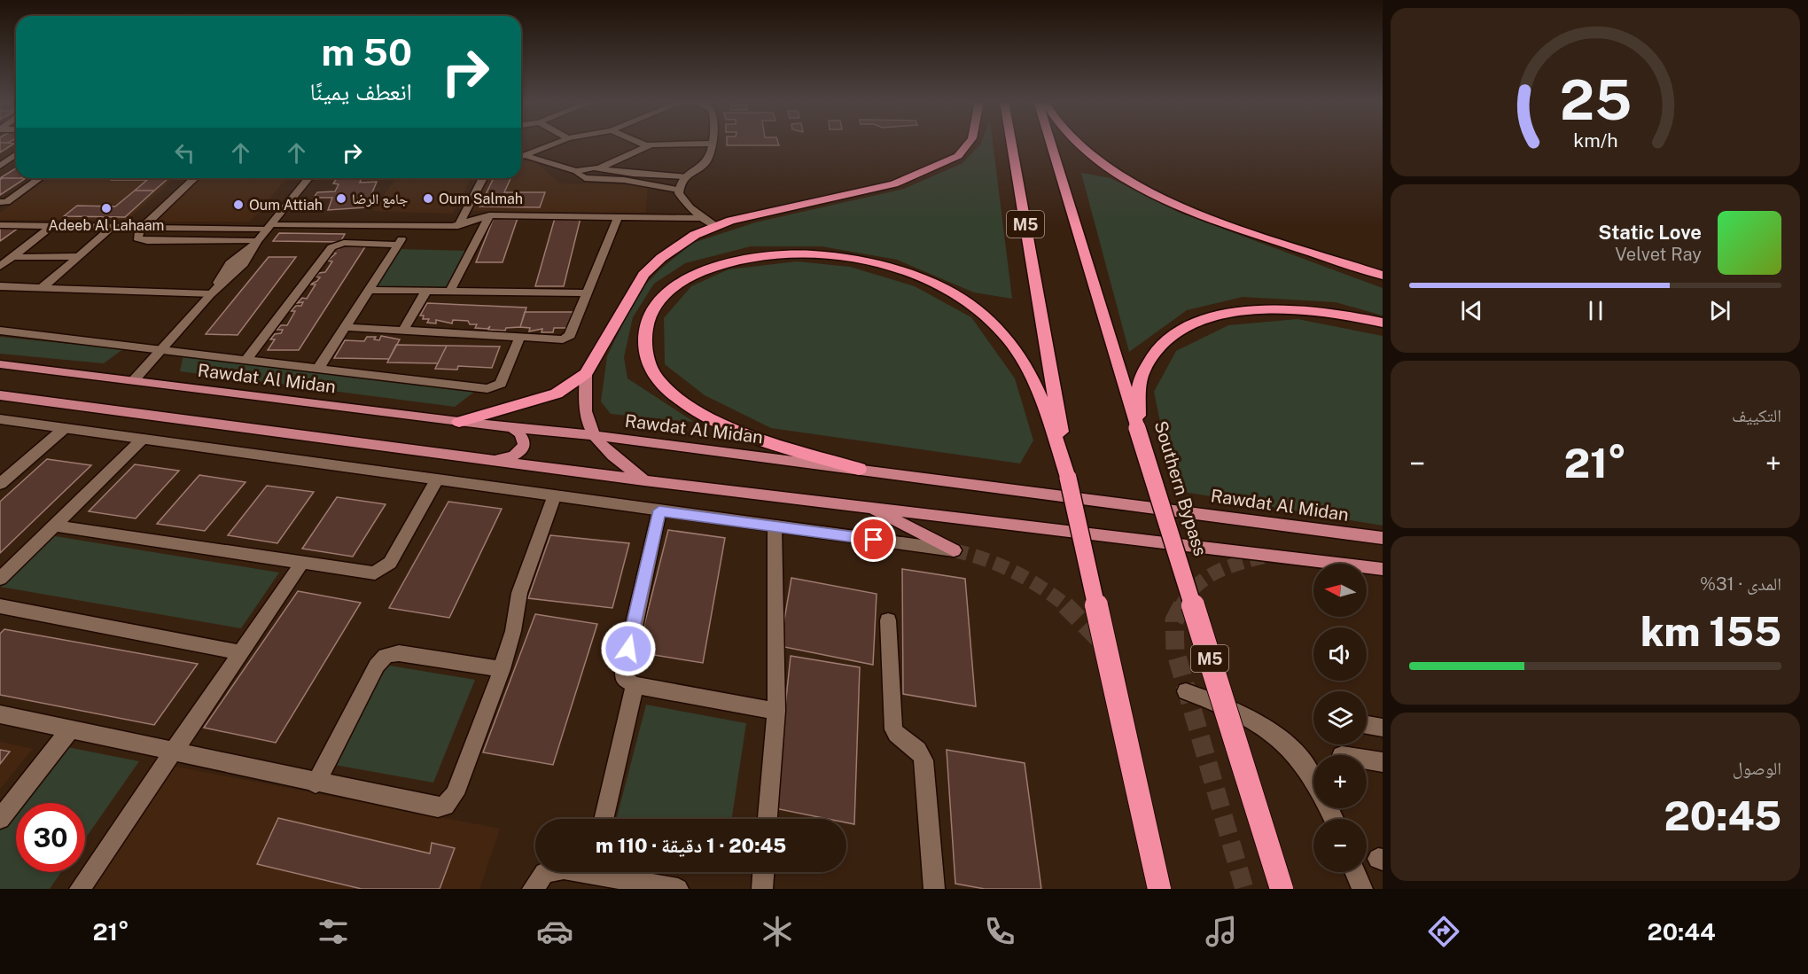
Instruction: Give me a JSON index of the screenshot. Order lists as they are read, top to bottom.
{
  "streets": {
    "highway": ["M5", "Southern Bypass"],
    "main road": ["Rawdat Al Midan"]
  },
  "places": [
    "جامع الرضا",
    "Oum Salmah",
    "Oum Attiah",
    "Adeeb Al Lahaam"
  ],
  "north": "left",
  "page": {
    "turn": ["50 m", "انعطف يمينًا"],
    "song": ["Static Love", "Velvet Ray"],
    "tile": [
      "التكييف",
      ["المدى · 31%", "155 km"],
      ["الوصول", "20:45"]
    ],
    "heat": ["−", "21°", "+"],
    "map_buttons": ["+", "−"],
    "limit": "30",
    "trip": "20:45 · 1 دقيقة · 110 m",
    "tabs": ["20:44", "21°"],
    "gauge": ["25", "km/h"]
  }
}
